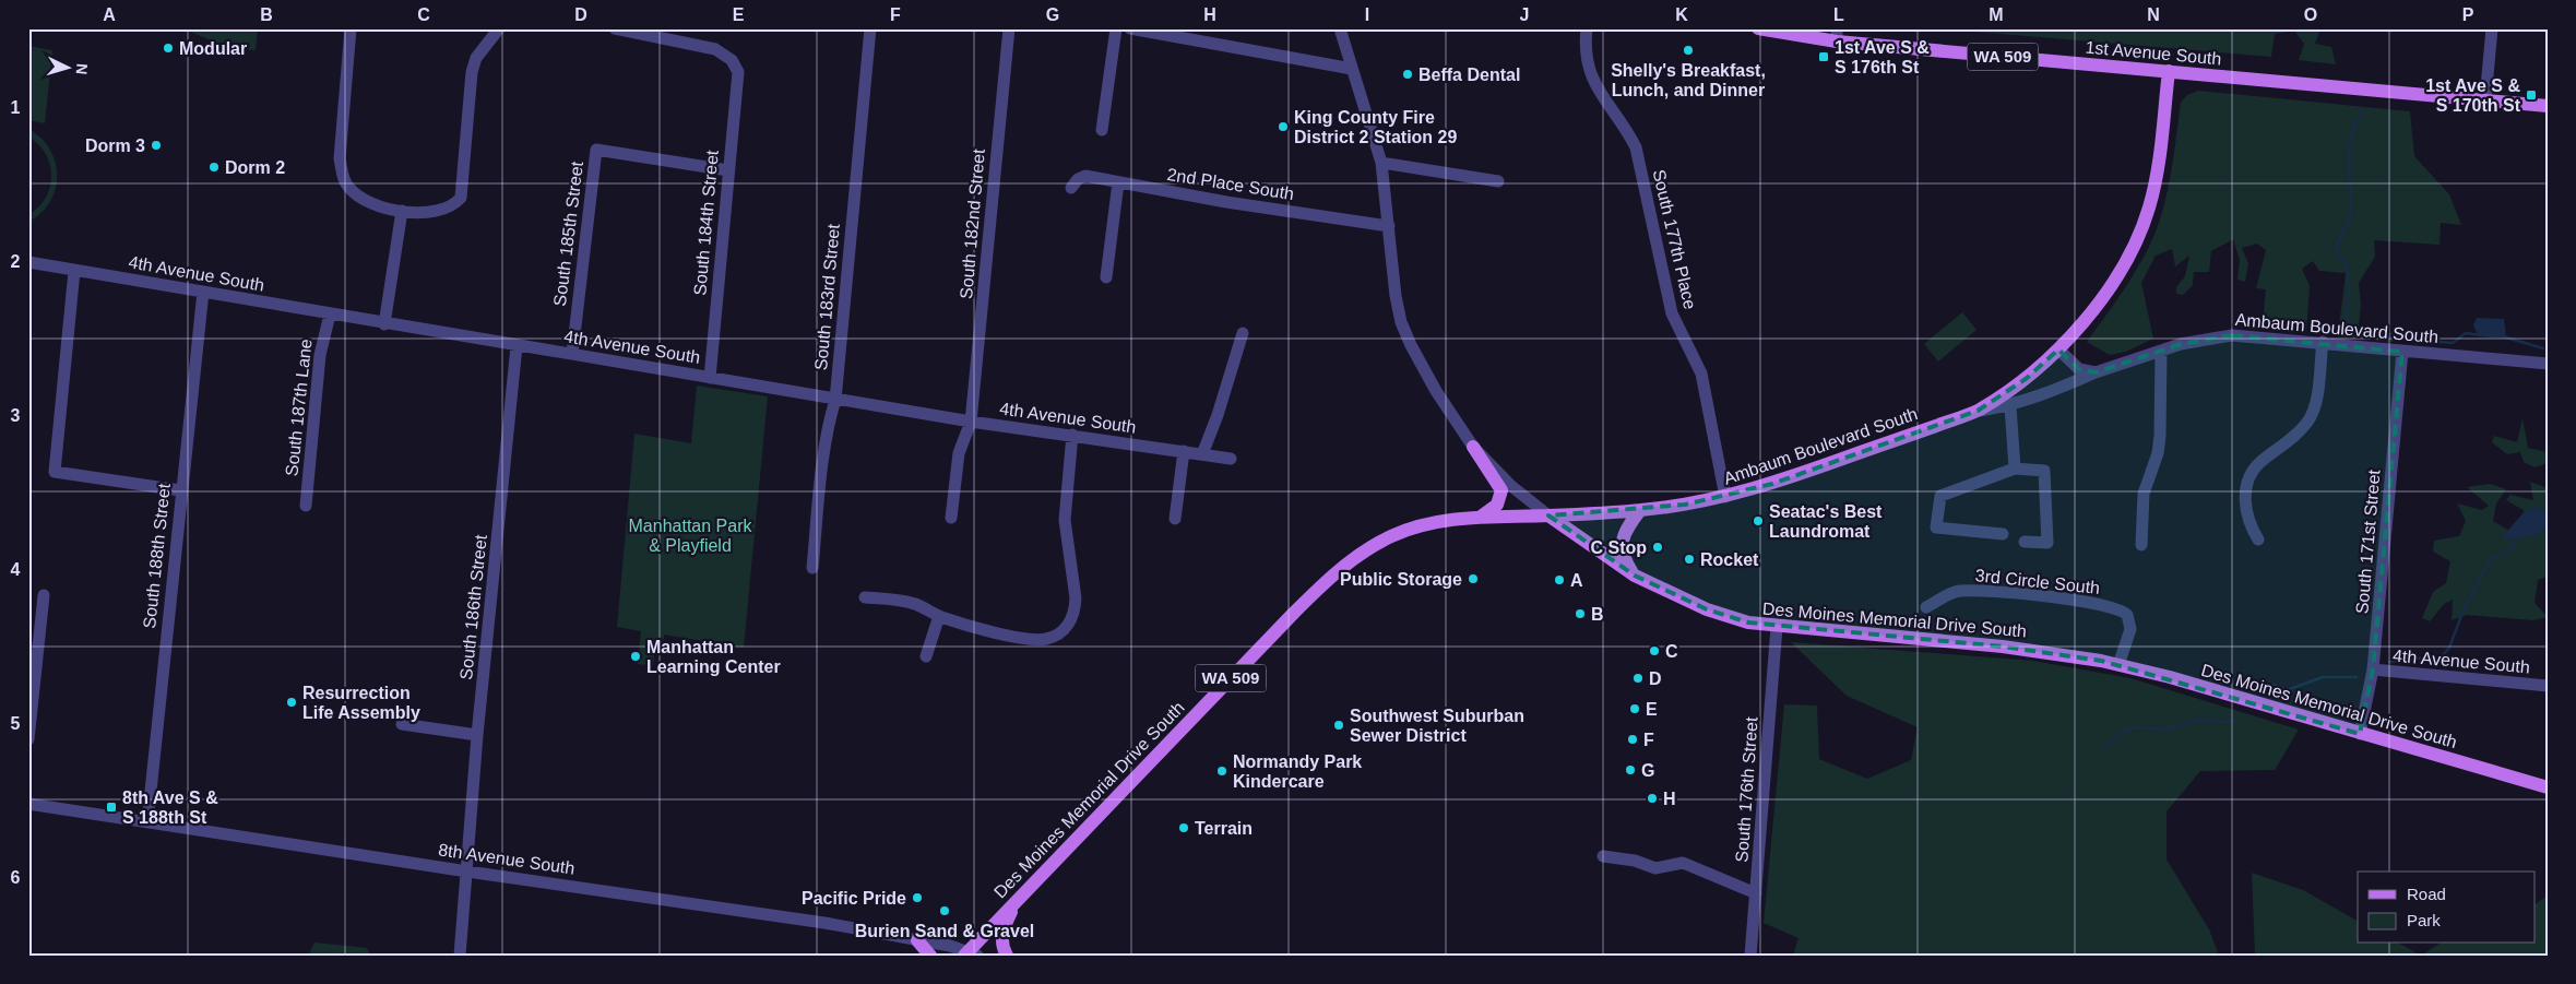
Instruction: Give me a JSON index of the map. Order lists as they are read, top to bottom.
{
  "streets": {
    "main road": [
      "1st Avenue South",
      "WA 509",
      "Ambaum Boulevard South",
      "Des Moines Memorial Drive South"
    ],
    "street": [
      "2nd Place South",
      "South 184th Street",
      "South 182nd Street",
      "South 185th Street",
      "South 177th Place",
      "4th Avenue South",
      "South 183rd Street",
      "South 187th Lane",
      "South 171st Street",
      "South 188th Street",
      "3rd Circle South",
      "South 186th Street",
      "South 176th Street",
      "8th Avenue South"
    ]
  },
  "crossings": [
    ["1st Avenue South", "WA 509"],
    ["WA 509", "Ambaum Boulevard South"],
    ["South 184th Street", "South 185th Street"],
    ["South 184th Street", "4th Avenue South"],
    ["South 182nd Street", "4th Avenue South"],
    ["South 185th Street", "4th Avenue South"],
    ["South 177th Place", "Ambaum Boulevard South"],
    ["4th Avenue South", "South 183rd Street"],
    ["4th Avenue South", "South 187th Lane"],
    ["4th Avenue South", "South 171st Street"],
    ["4th Avenue South", "South 188th Street"],
    ["4th Avenue South", "South 186th Street"],
    ["Ambaum Boulevard South", "South 171st Street"],
    ["Ambaum Boulevard South", "Des Moines Memorial Drive South"],
    ["South 171st Street", "Des Moines Memorial Drive South"],
    ["South 188th Street", "8th Avenue South"],
    ["3rd Circle South", "Des Moines Memorial Drive South"],
    ["South 186th Street", "8th Avenue South"],
    ["Des Moines Memorial Drive South", "South 176th Street"],
    ["Des Moines Memorial Drive South", "8th Avenue South"]
  ],
  "parks": ["Manhattan Park & Playfield"],
  "places": {
    "other": [
      "Modular",
      "Shelly's Breakfast, Lunch, and Dinner",
      "Beffa Dental",
      "King County Fire District 2 Station 29",
      "Dorm 3",
      "Dorm 2",
      "Seatac's Best Laundromat",
      "C Stop",
      "Rocket",
      "Public Storage",
      "A",
      "B",
      "C",
      "Manhattan Learning Center",
      "D",
      "Resurrection Life Assembly",
      "E",
      "Southwest Suburban Sewer District",
      "F",
      "G",
      "Normandy Park Kindercare",
      "H",
      "Terrain",
      "Pacific Pride",
      "Burien Sand & Gravel"
    ],
    "transit": ["1st Ave S & S 176th St", "1st Ave S & S 170th St", "8th Ave S & S 188th St"]
  },
  "legend": ["Road", "Park"],
  "north": "right",
  "grid": {
    "columns": [
      "A",
      "B",
      "C",
      "D",
      "E",
      "F",
      "G",
      "H",
      "I",
      "J",
      "K",
      "L",
      "M",
      "N",
      "O",
      "P"
    ],
    "rows": [
      "1",
      "2",
      "3",
      "4",
      "5",
      "6"
    ]
  }
}
